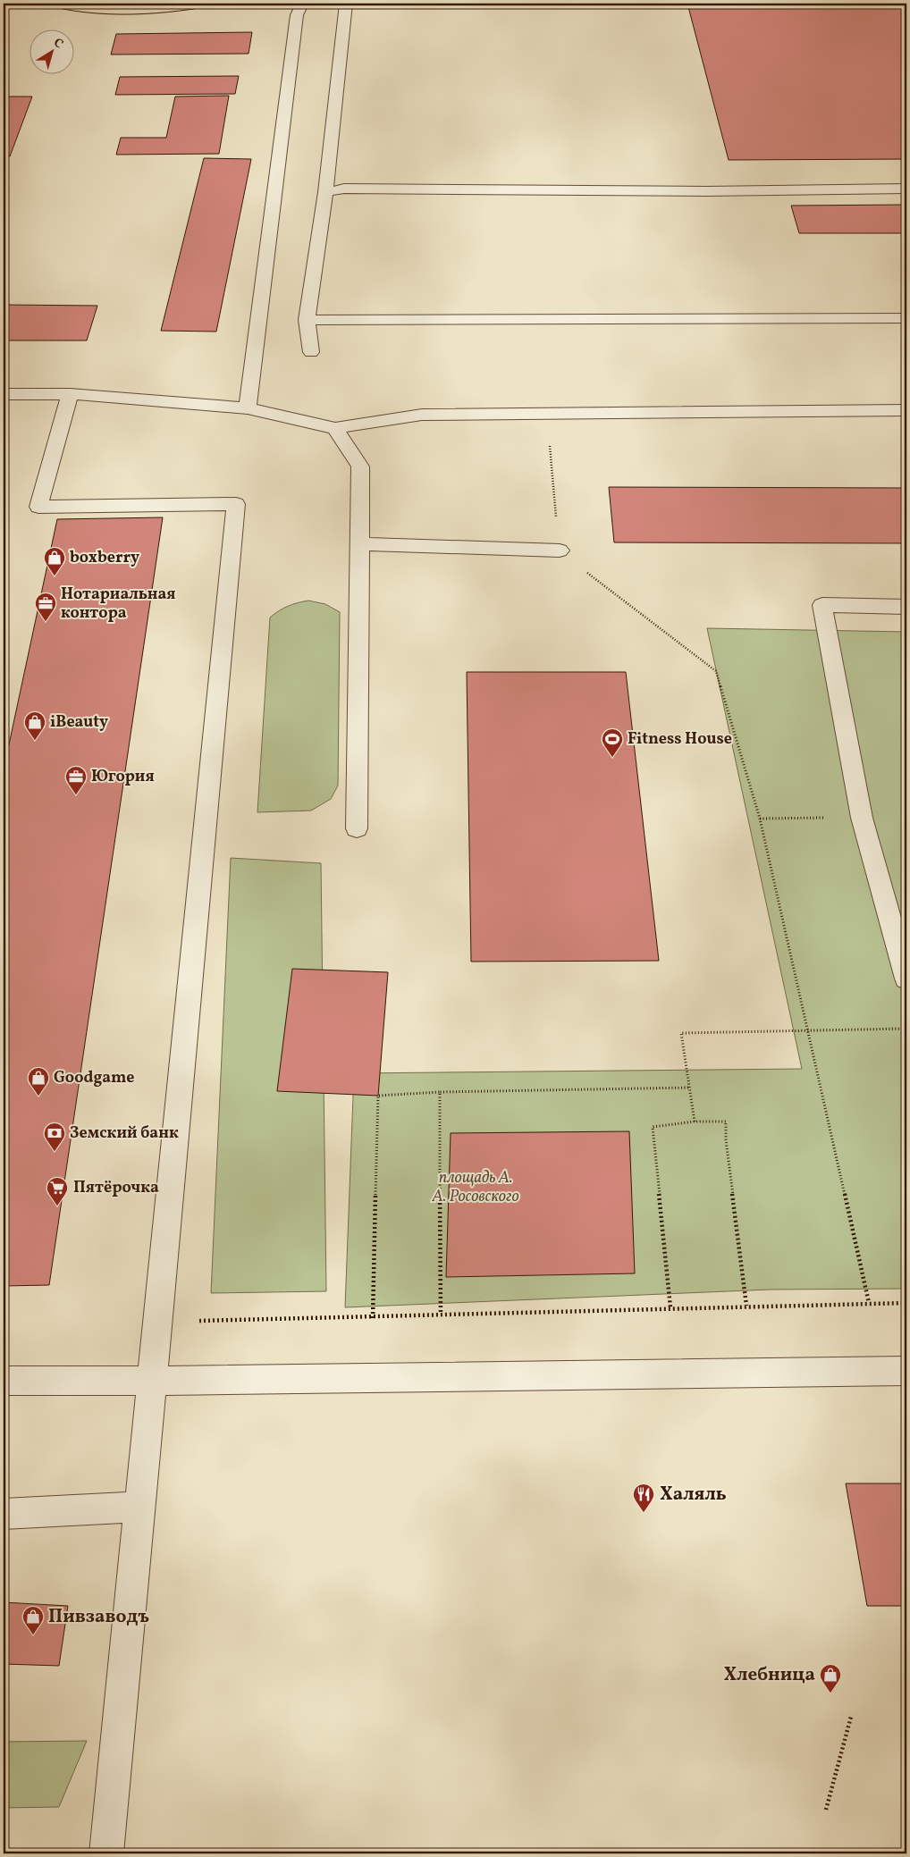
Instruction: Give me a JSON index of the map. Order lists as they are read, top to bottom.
{
  "parks": ["площадь А. А. Росовского"],
  "places": {
    "shop": [
      "boxberry",
      "iBeauty",
      "Goodgame",
      "Пивзаводъ",
      "Хлебница"
    ],
    "office": ["Нотариальная контора", "Югория"],
    "sports": ["Fitness House"],
    "bank": ["Земский банк"],
    "supermarket": ["Пятёрочка"],
    "restaurant": ["Халяль"]
  },
  "north": "top right"
}
